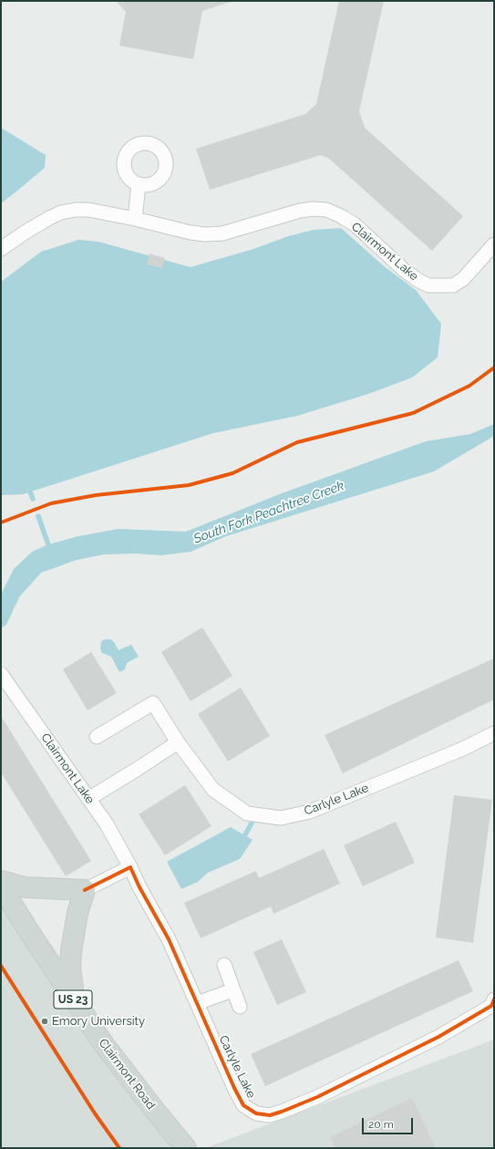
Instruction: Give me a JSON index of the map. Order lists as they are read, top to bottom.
{
  "streets": {
    "main road": ["US 23", "Clairmont Road"],
    "street": ["Clairmont Lake", "Carlyle Lake"]
  },
  "crossings": [
    ["Clairmont Lake", "Carlyle Lake"]
  ],
  "water": ["South Fork Peachtree Creek"],
  "places": ["Emory University"],
  "scale_bar": "20 m"
}
